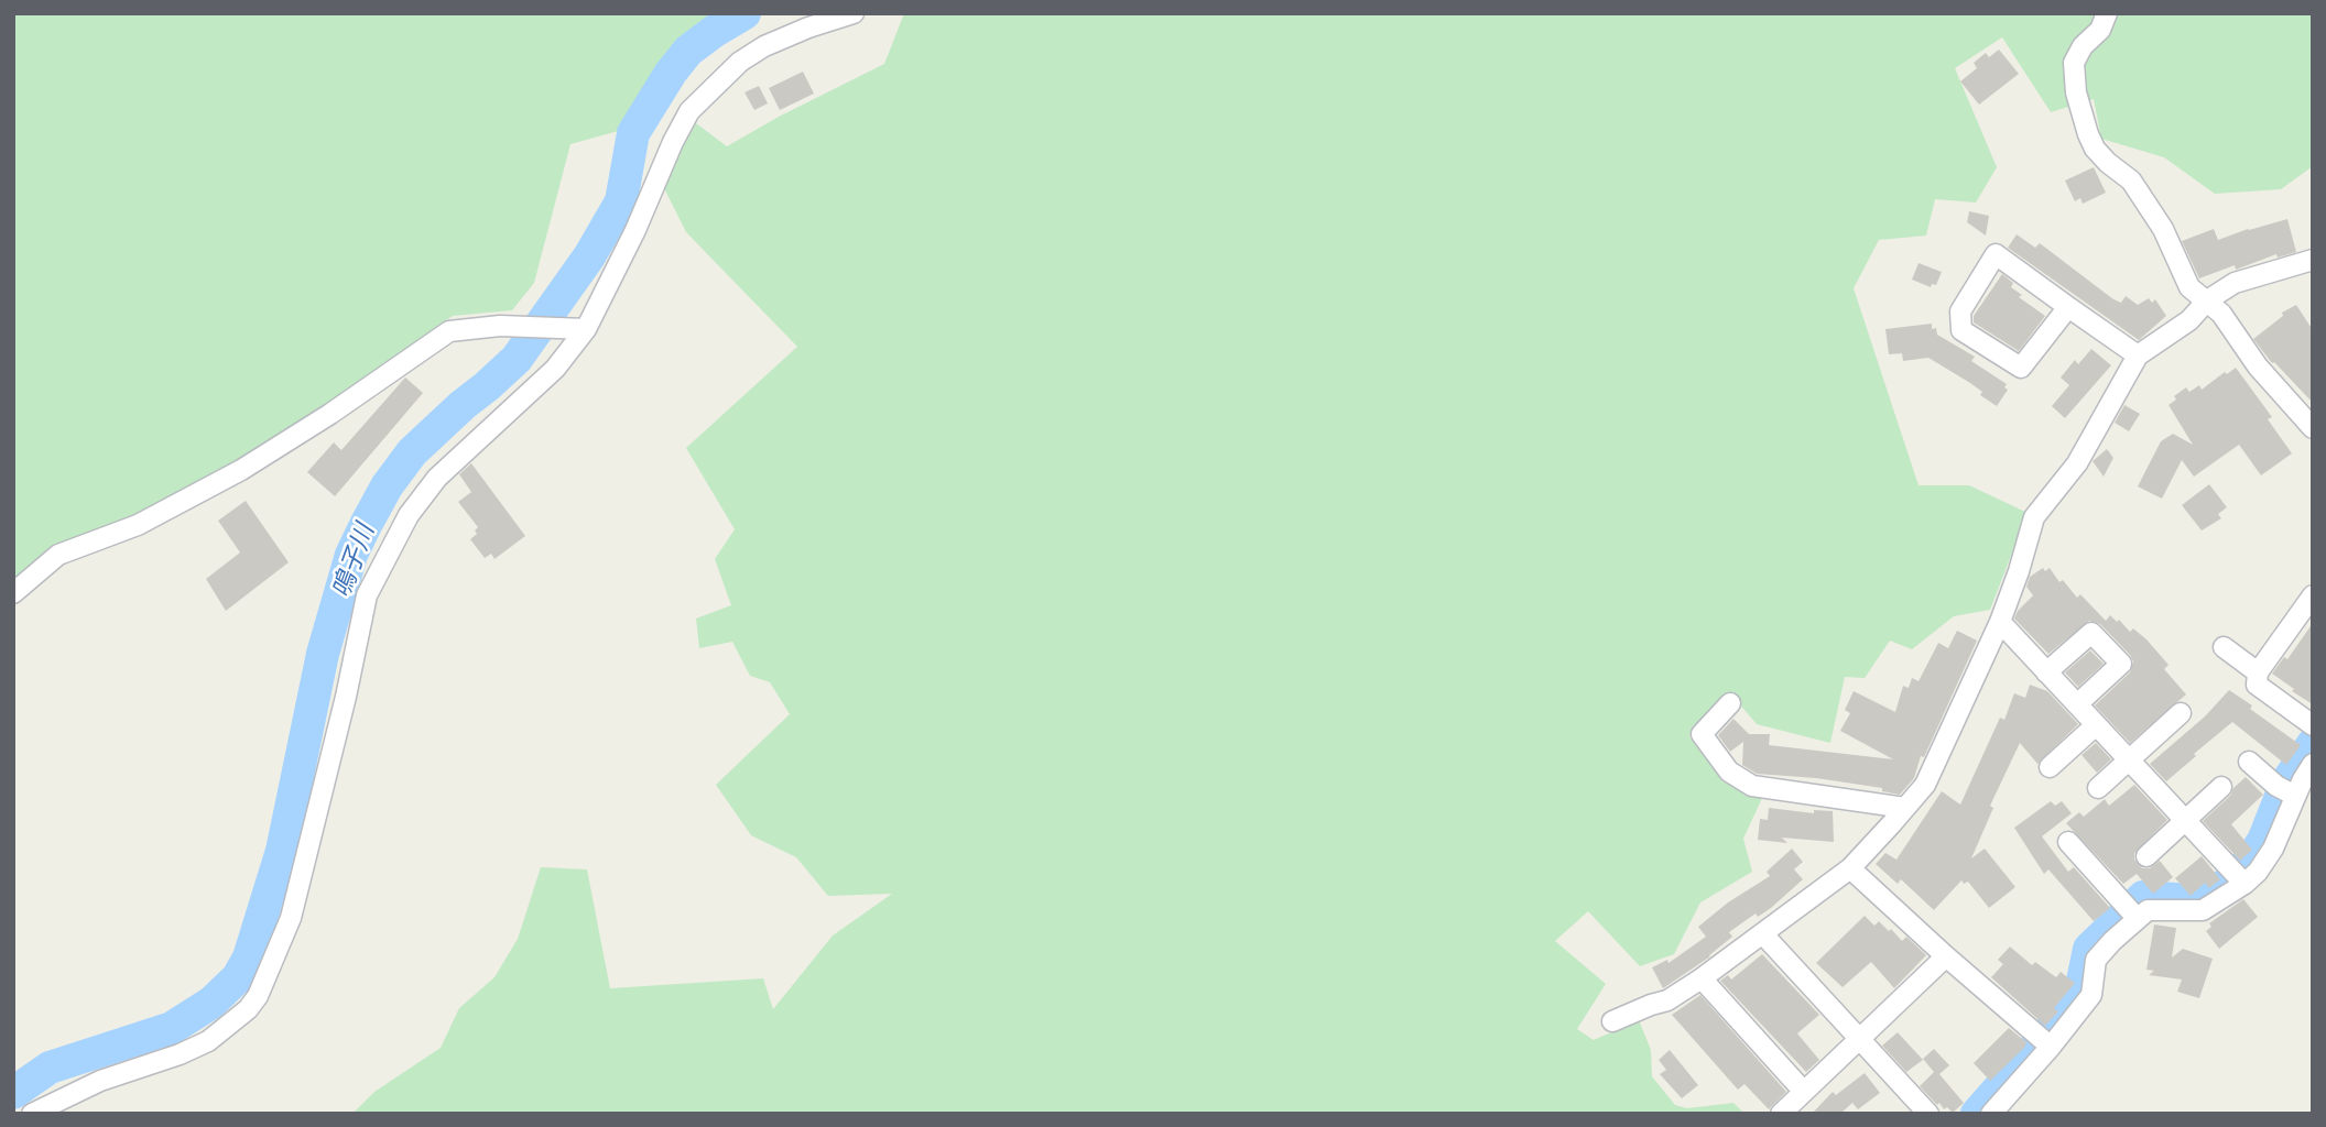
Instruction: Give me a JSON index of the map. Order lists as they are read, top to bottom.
{
  "water": ["鳴子川"]
}
